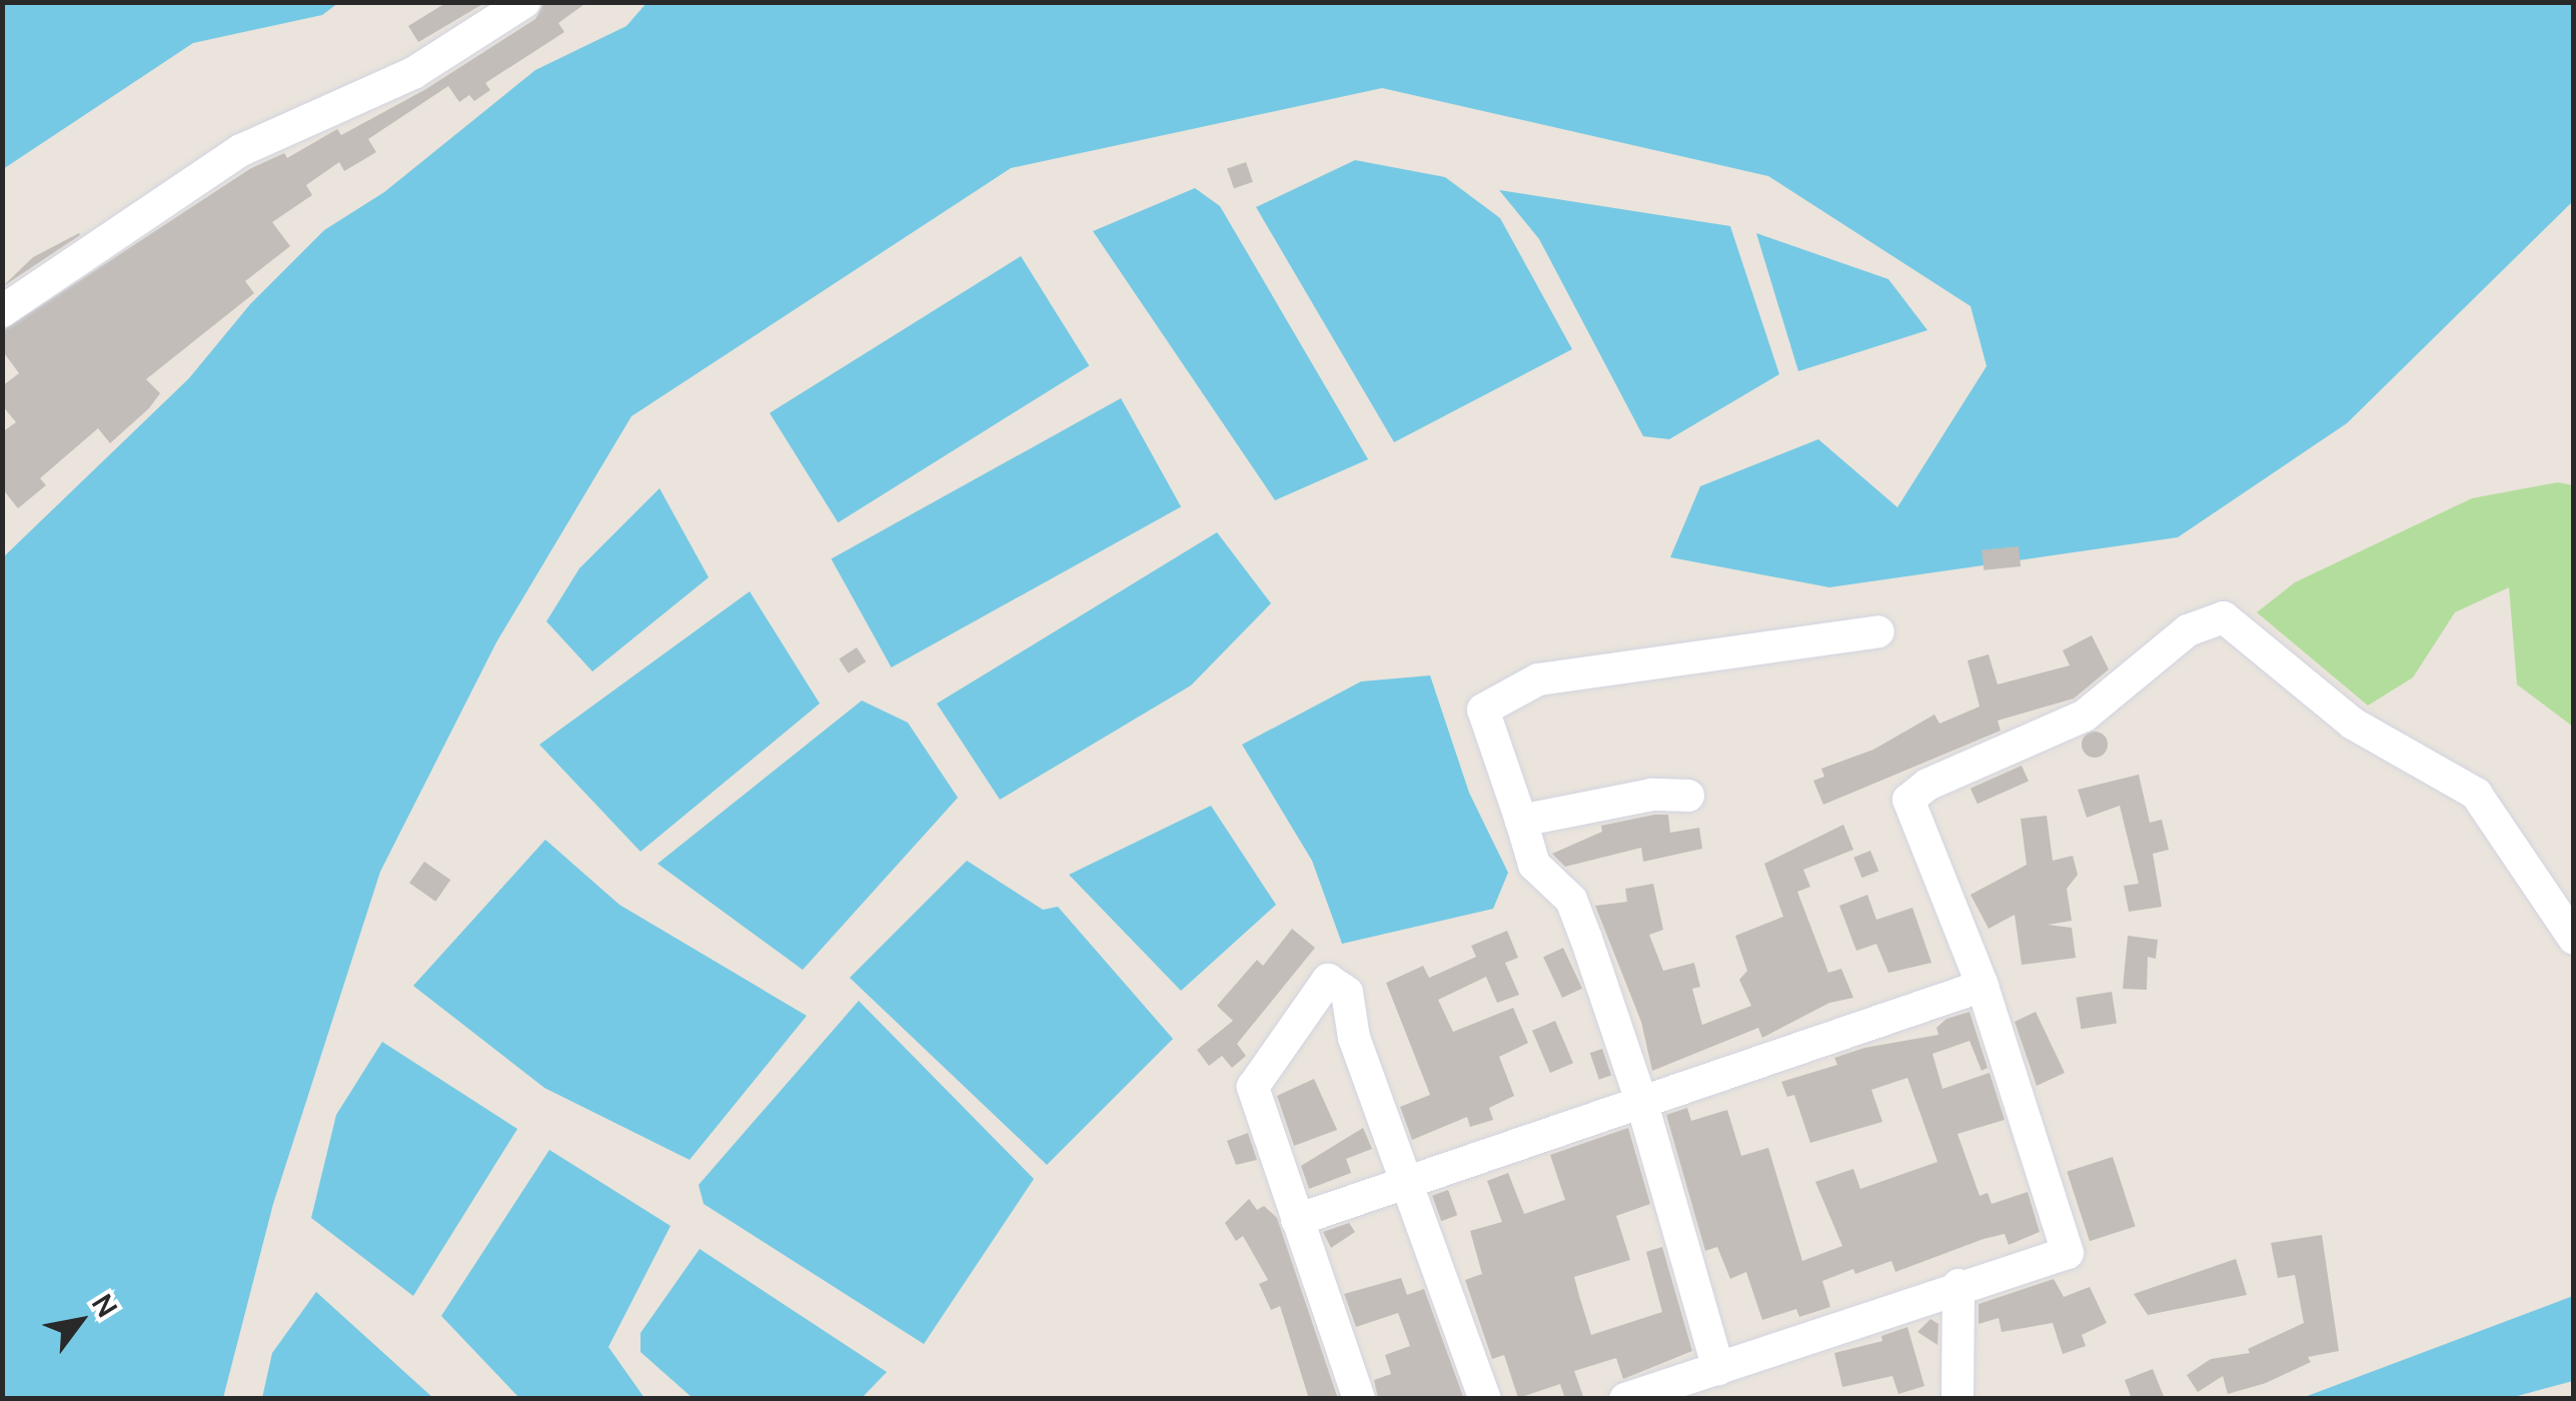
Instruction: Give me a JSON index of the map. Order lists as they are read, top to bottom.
{
  "north": "top right"
}
